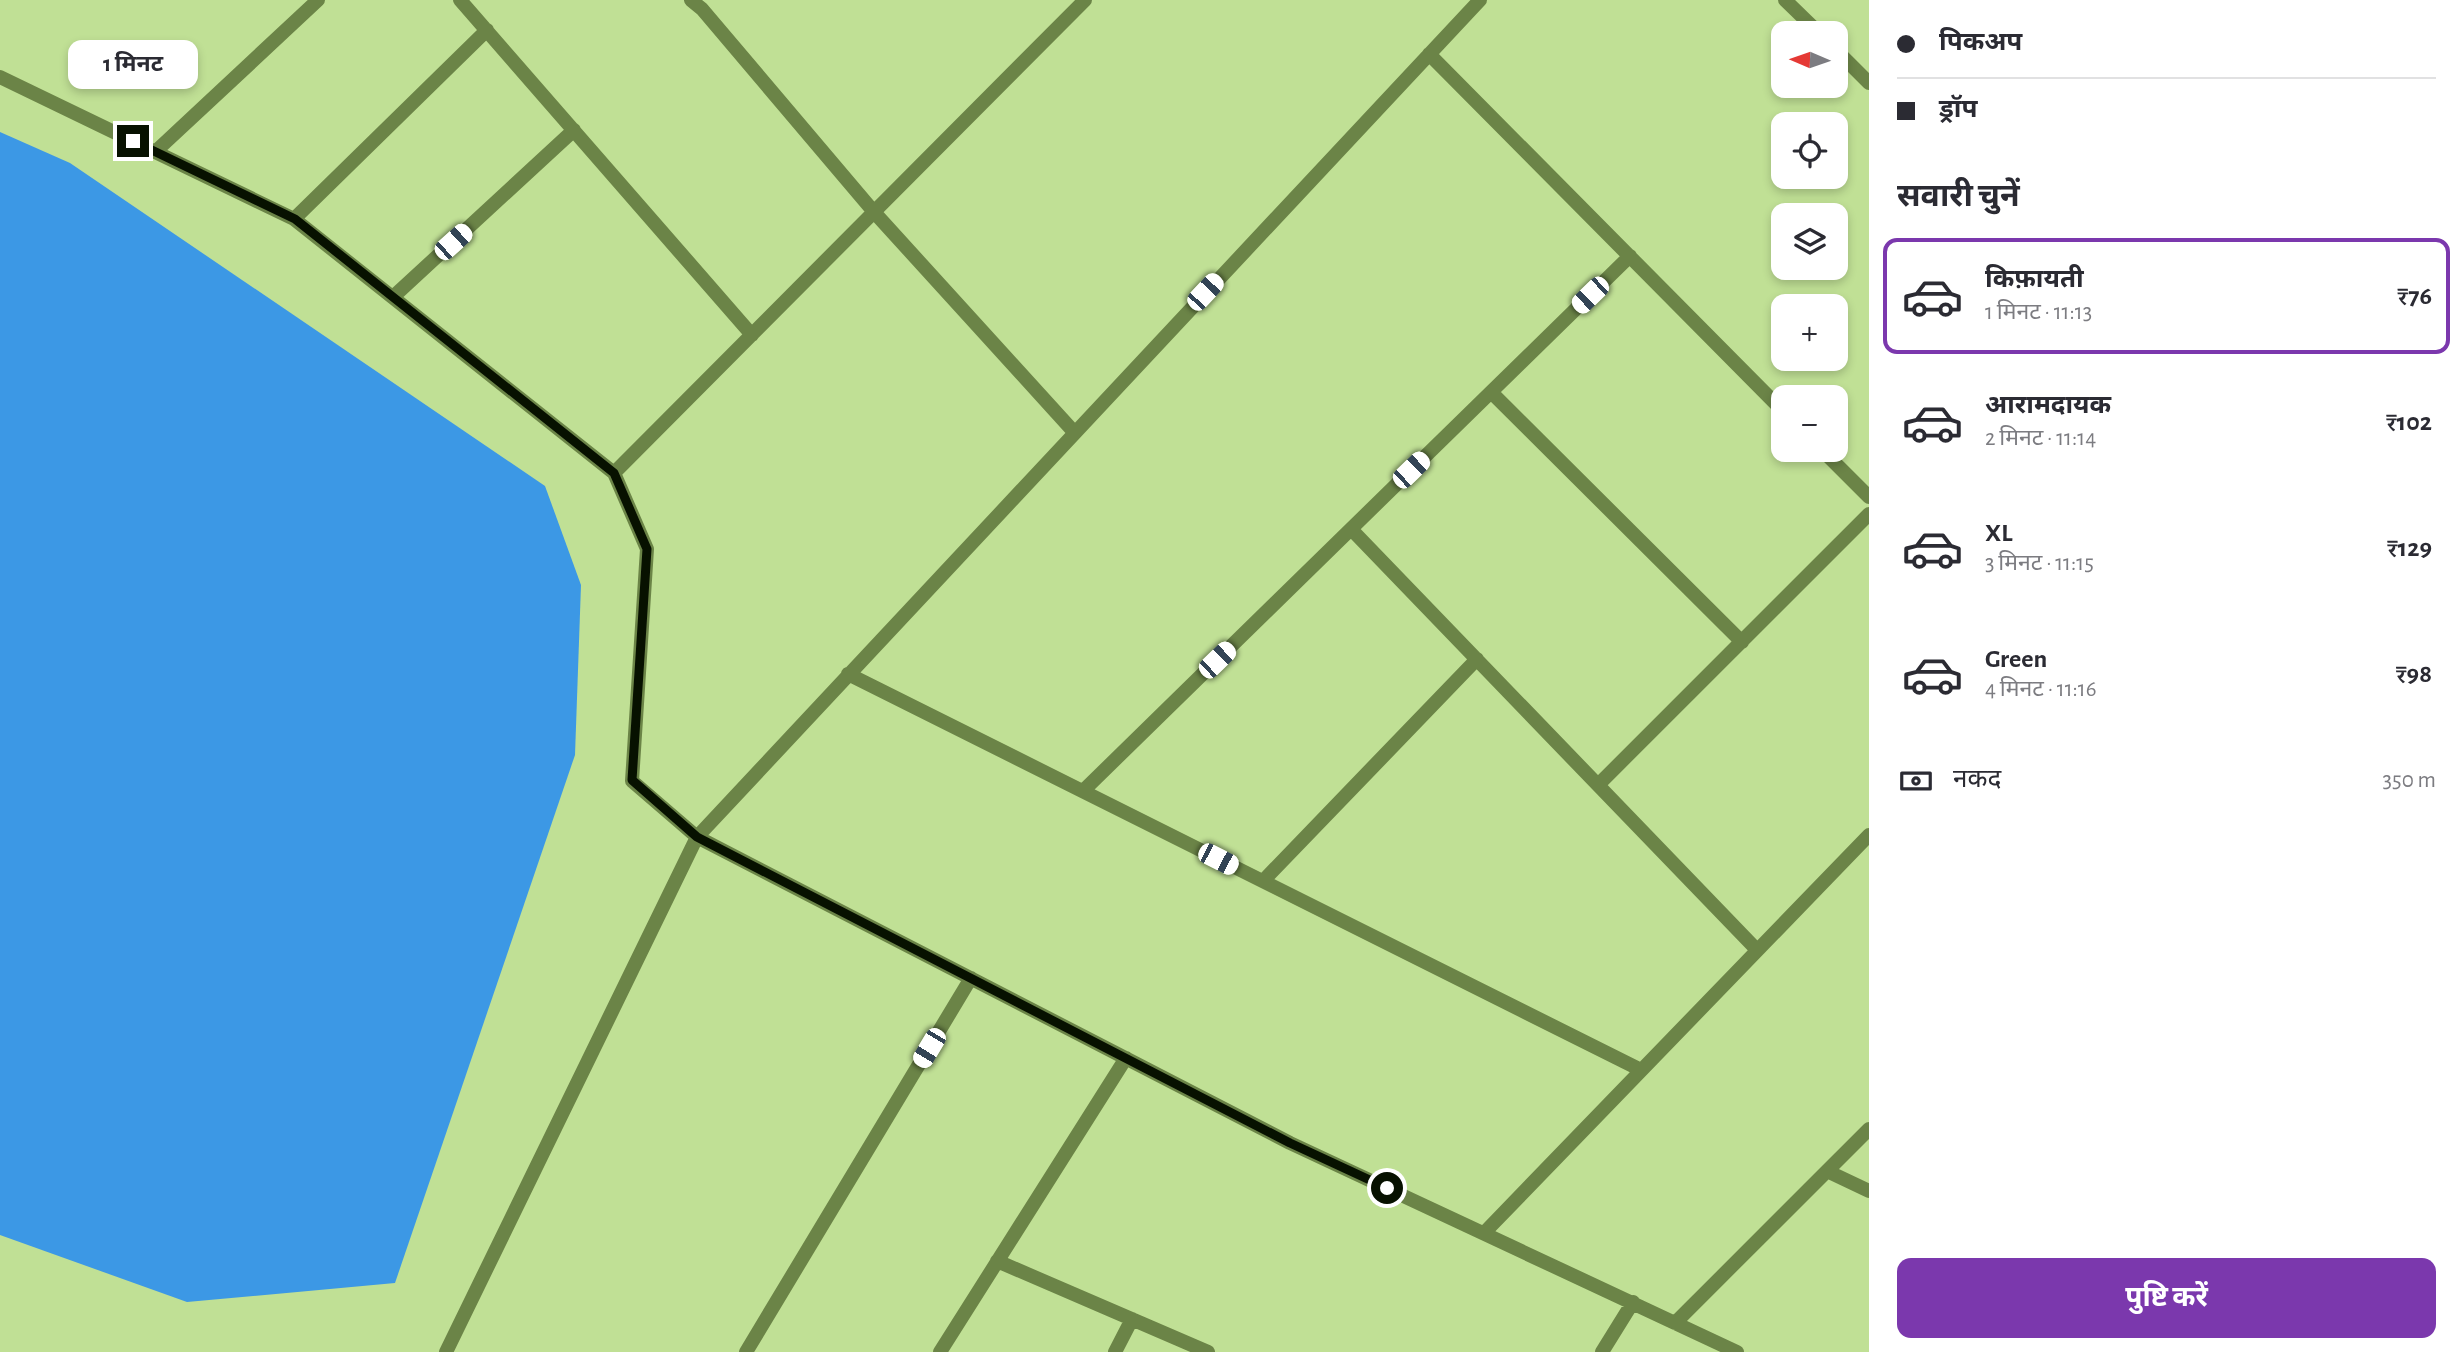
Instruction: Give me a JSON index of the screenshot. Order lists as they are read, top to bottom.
{
  "north": "left",
  "page": {
    "banner": ["पिकअप", "ड्रॉप"],
    "map_buttons": ["+", "−"],
    "bubble": "1 मिनट",
    "heading": "सवारी चुनें",
    "list": [
      {
        "name": "किफ़ायती",
        "note": "1 मिनट · 11:13",
        "value": "₹76"
      },
      {
        "name": "आरामदायक",
        "note": "2 मिनट · 11:14",
        "value": "₹102"
      },
      {
        "name": "XL",
        "note": "3 मिनट · 11:15",
        "value": "₹129"
      },
      {
        "name": "Green",
        "note": "4 मिनट · 11:16",
        "value": "₹98"
      }
    ],
    "pay": ["नकद", "350 m"],
    "buttons": "पुष्टि करें"
  }
}
